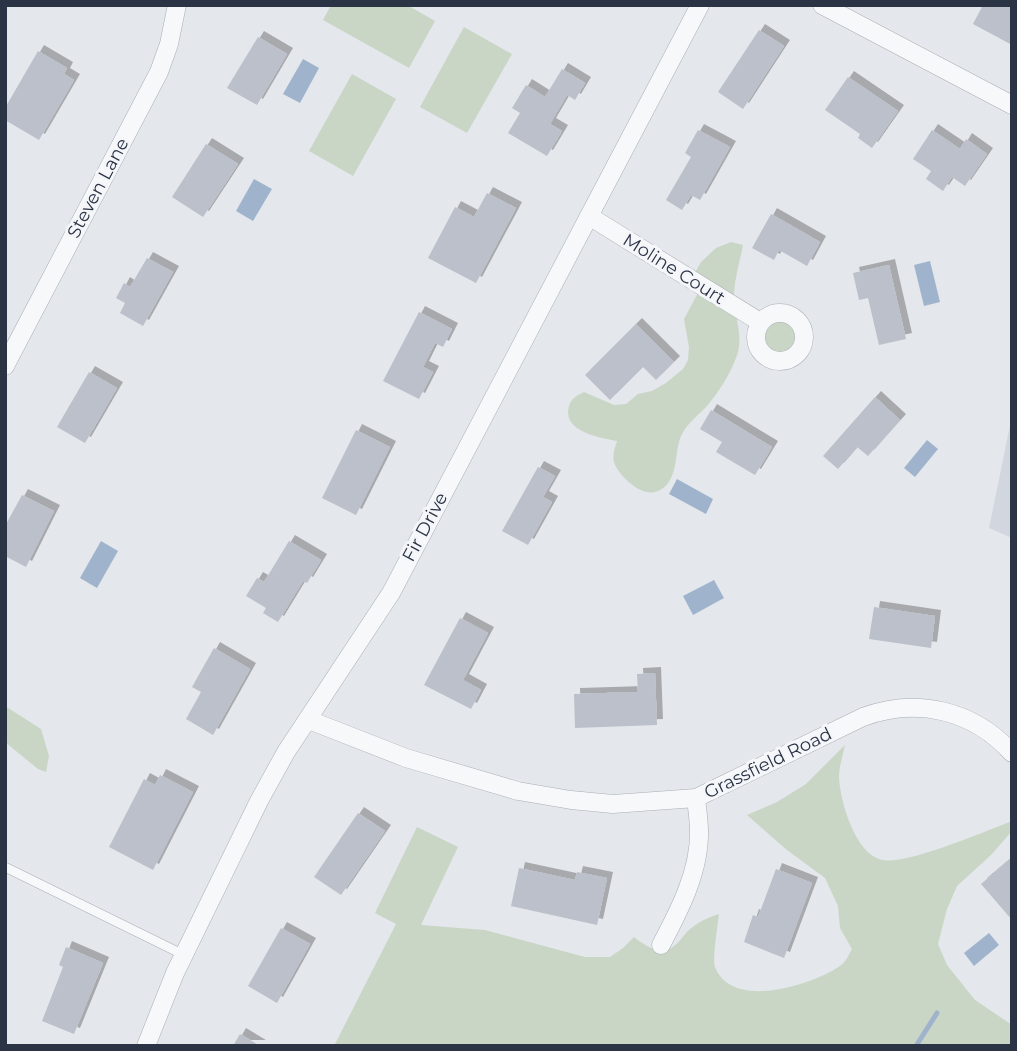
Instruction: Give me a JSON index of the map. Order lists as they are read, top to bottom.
{
  "streets": {
    "street": [
      "Steven Lane",
      "Moline Court",
      "Fir Drive",
      "Grassfield Road"
    ]
  },
  "crossings": [
    ["Moline Court", "Fir Drive"],
    ["Fir Drive", "Grassfield Road"]
  ]
}
